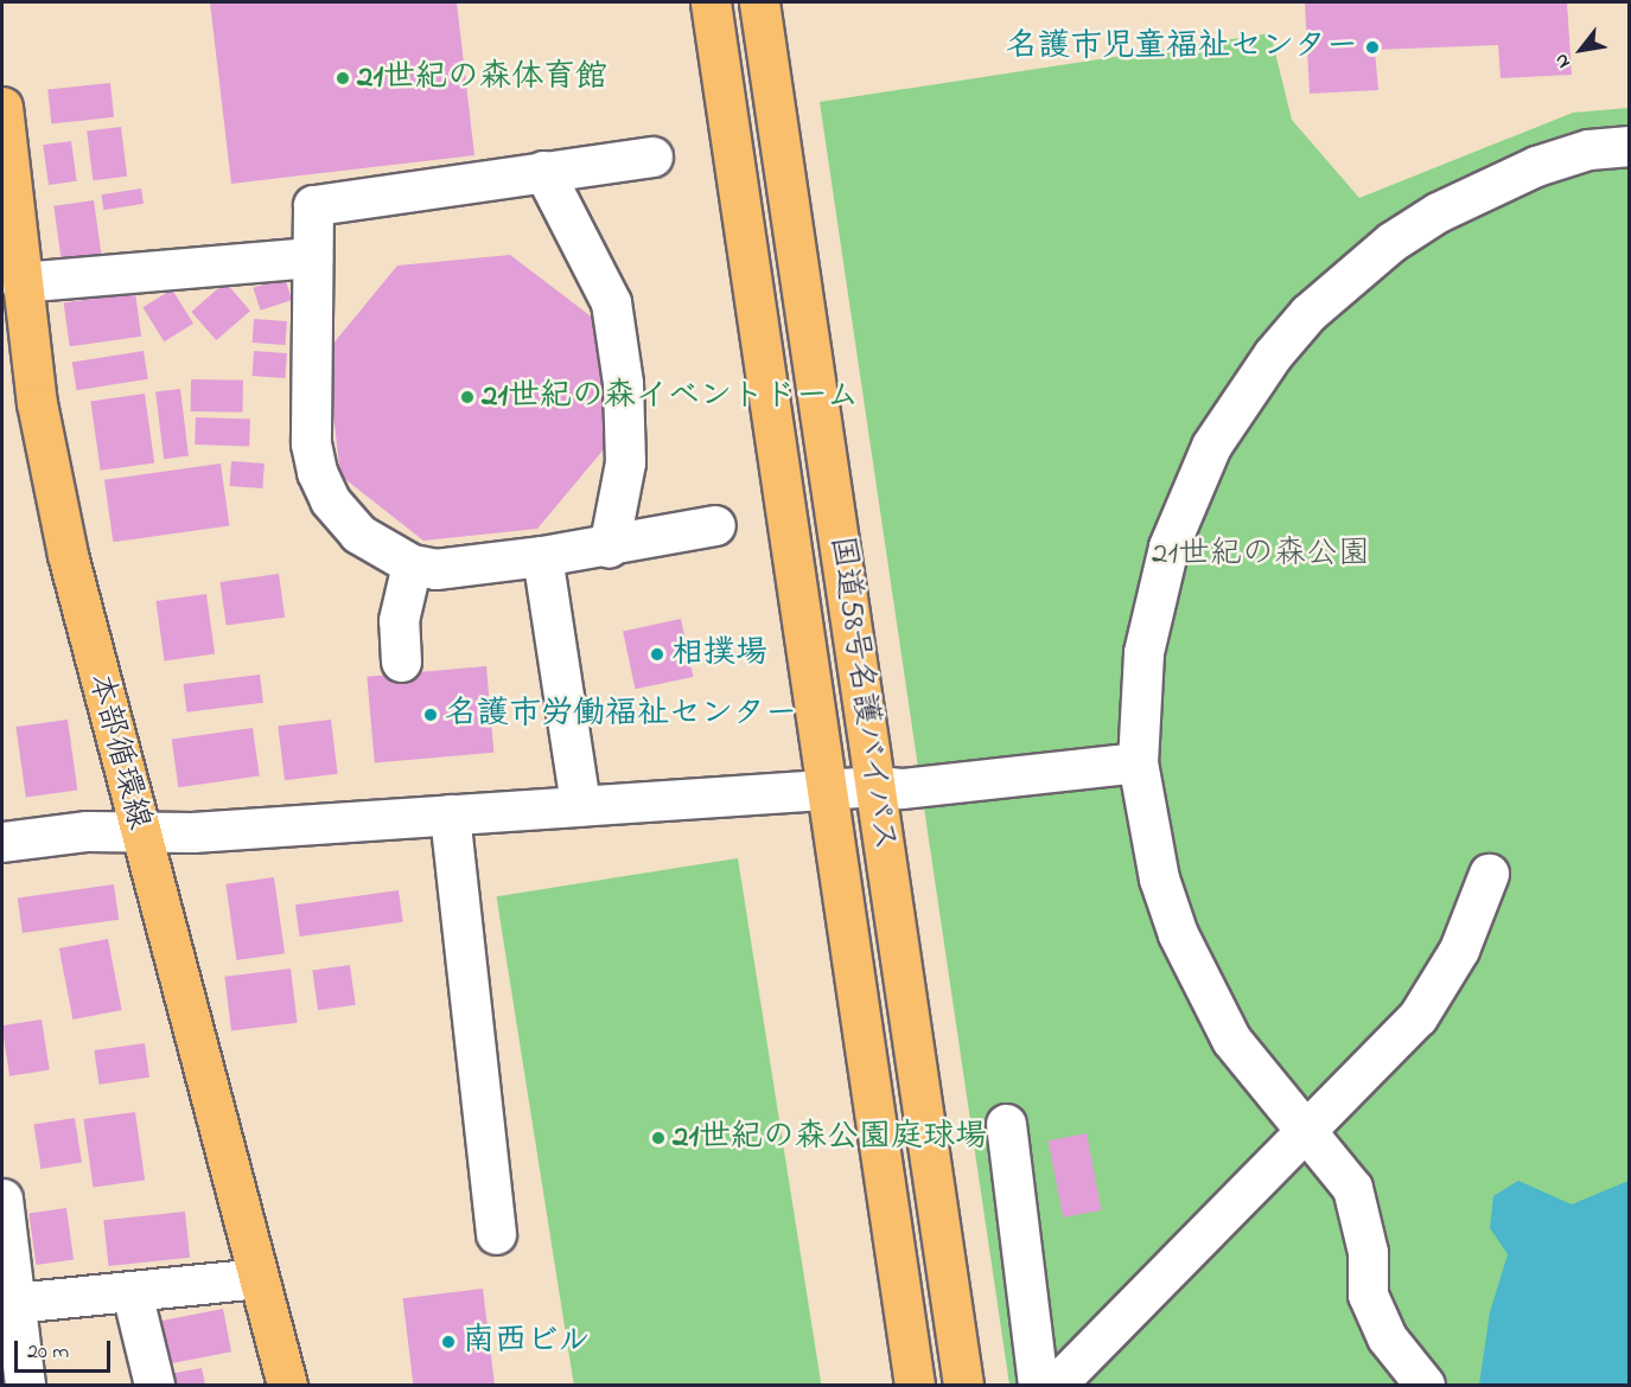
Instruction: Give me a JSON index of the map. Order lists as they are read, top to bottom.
{
  "streets": {
    "main road": ["国道58号名護バイパス", "本部循環線"]
  },
  "parks": ["21世紀の森公園"],
  "places": [
    "名護市児童福祉センター",
    "21世紀の森体育館",
    "21世紀の森イベントドーム",
    "相撲場",
    "名護市労働福祉センター",
    "21世紀の森公園庭球場",
    "南西ビル"
  ],
  "scale_bar": "20 m",
  "north": "bottom left"
}
